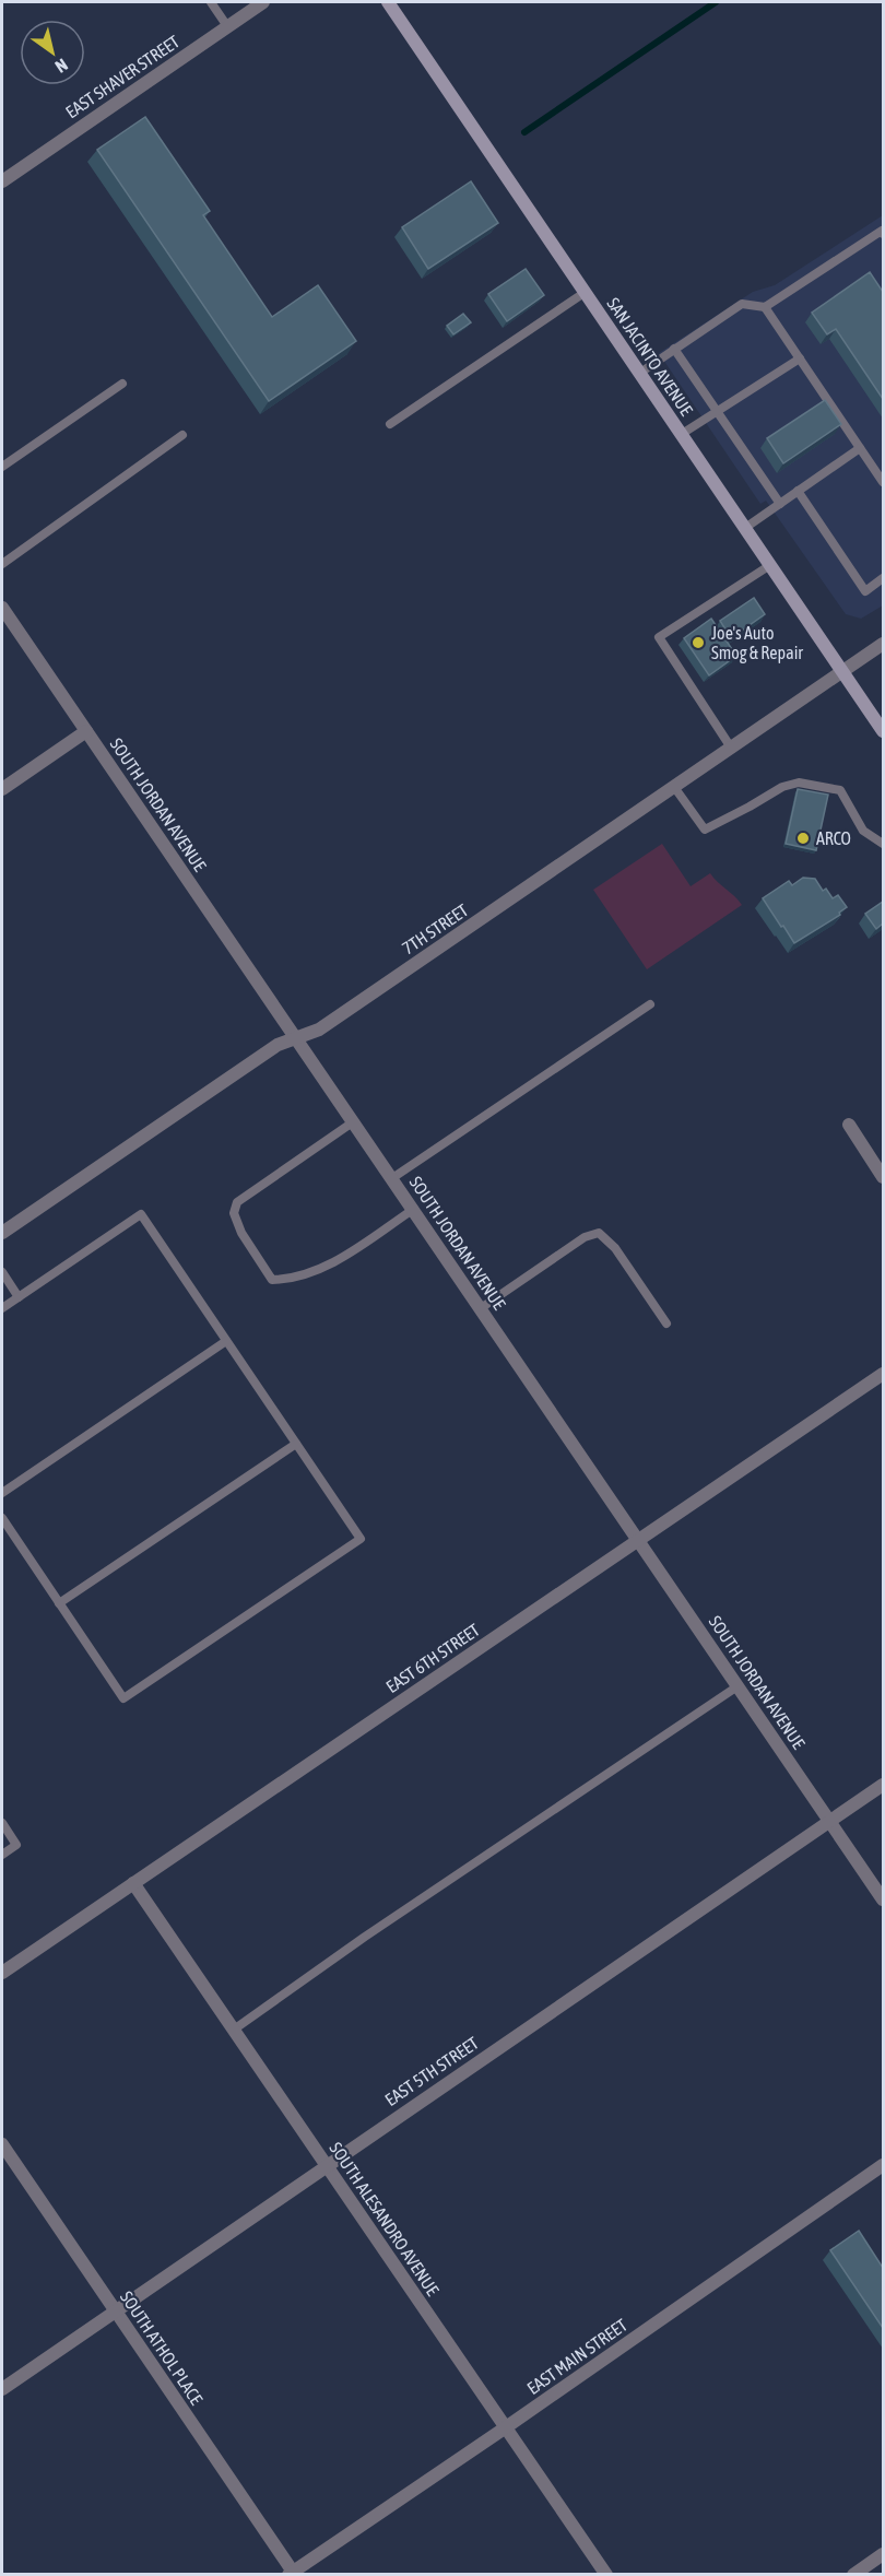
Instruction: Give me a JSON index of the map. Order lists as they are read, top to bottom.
{
  "streets": {
    "main road": ["SAN JACINTO AVENUE"],
    "street": [
      "EAST SHAVER STREET",
      "SOUTH JORDAN AVENUE",
      "7TH STREET",
      "EAST 6TH STREET",
      "EAST 5TH STREET",
      "SOUTH ALESANDRO AVENUE",
      "SOUTH ATHOL PLACE",
      "EAST MAIN STREET"
    ]
  },
  "crossings": [
    ["SAN JACINTO AVENUE", "7TH STREET"],
    ["SOUTH JORDAN AVENUE", "7TH STREET"],
    ["SOUTH JORDAN AVENUE", "EAST 6TH STREET"],
    ["SOUTH JORDAN AVENUE", "EAST 5TH STREET"],
    ["EAST 6TH STREET", "SOUTH ALESANDRO AVENUE"],
    ["EAST 5TH STREET", "SOUTH ALESANDRO AVENUE"],
    ["EAST 5TH STREET", "SOUTH ATHOL PLACE"],
    ["SOUTH ALESANDRO AVENUE", "EAST MAIN STREET"],
    ["SOUTH ATHOL PLACE", "EAST MAIN STREET"]
  ],
  "places": ["Joe's Auto Smog & Repair", "ARCO"],
  "north": "bottom right"
}
